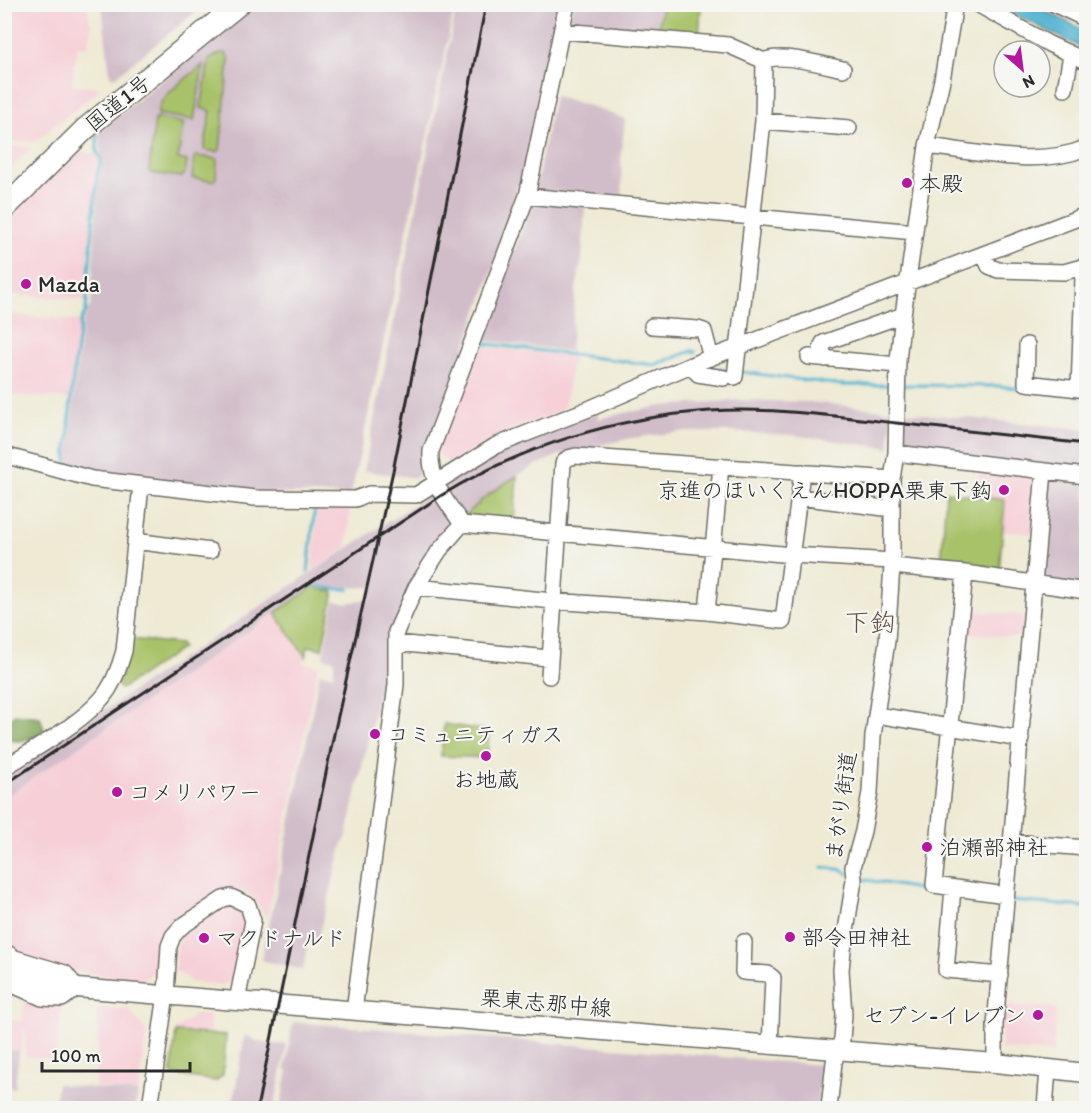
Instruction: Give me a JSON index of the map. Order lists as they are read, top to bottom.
{
  "streets": {
    "highway": ["国道1号"],
    "main road": ["栗東志那中線"],
    "street": ["まがり街道"]
  },
  "crossings": [
    ["まがり街道", "栗東志那中線"]
  ],
  "districts": ["下鈎"],
  "places": [
    "本殿",
    "Mazda",
    "京進のほいくえんHOPPA栗東下鈎",
    "コミュニティガス",
    "お地蔵",
    "コメリパワー",
    "泊瀬部神社",
    "部令田神社",
    "マクドナルド",
    "セブン-イレブン"
  ],
  "scale_bar": "100 m",
  "north": "bottom right"
}
